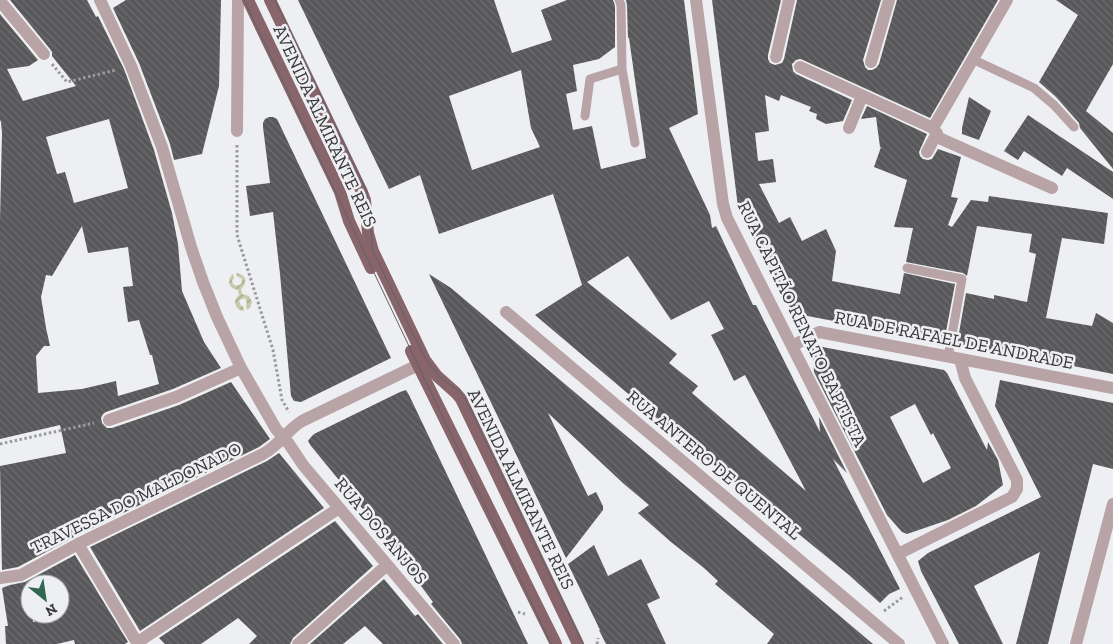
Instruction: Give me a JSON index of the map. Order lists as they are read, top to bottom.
{
  "streets": {
    "main road": ["AVENIDA ALMIRANTE REIS"],
    "street": [
      "RUA CAPITÃO RENATO BAPTISTA",
      "RUA DE RAFAEL DE ANDRADE",
      "RUA ANTERO DE QUENTAL",
      "TRAVESSA DO MALDONADO",
      "RUA DOS ANJOS"
    ]
  },
  "crossings": [
    ["AVENIDA ALMIRANTE REIS", "TRAVESSA DO MALDONADO"],
    ["RUA CAPITÃO RENATO BAPTISTA", "RUA DE RAFAEL DE ANDRADE"],
    ["TRAVESSA DO MALDONADO", "RUA DOS ANJOS"]
  ],
  "north": "bottom right"
}
